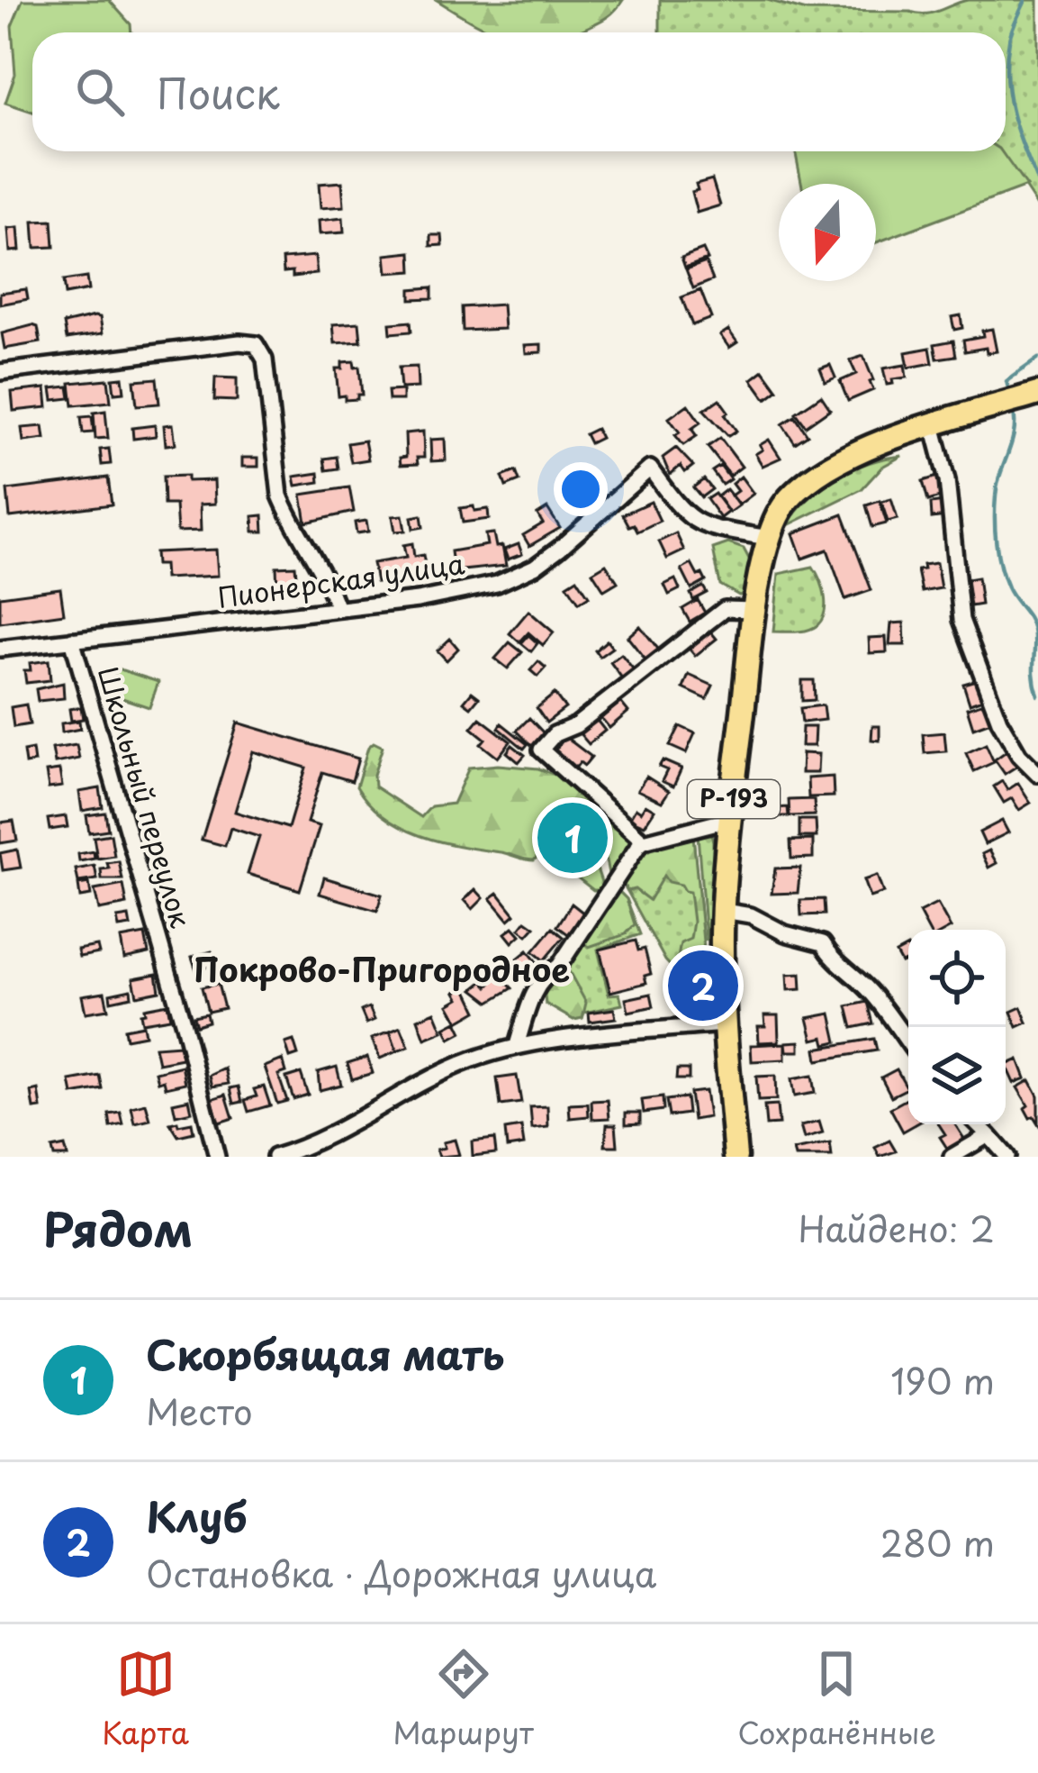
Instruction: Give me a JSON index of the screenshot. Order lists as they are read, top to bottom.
{
  "streets": {
    "main road": ["Р-193"],
    "street": ["Пионерская улица", "Школьный переулок"]
  },
  "crossings": [
    ["Пионерская улица", "Школьный переулок"],
    ["Пионерская улица", "Р-193"]
  ],
  "districts": ["Покрово-Пригородное"],
  "north": "bottom",
  "page": {
    "search": "Поиск",
    "pins": ["1", "2"],
    "heading": ["Рядом", "Найдено: 2"],
    "list": [
      {
        "mark": "1",
        "name": "Скорбящая мать",
        "note": "Место",
        "value": "190 m"
      },
      {
        "mark": "2",
        "name": "Клуб",
        "note": "Остановка · Дорожная улица",
        "value": "280 m"
      }
    ],
    "nav": ["Карта", "Маршрут", "Сохранённые"]
  }
}
